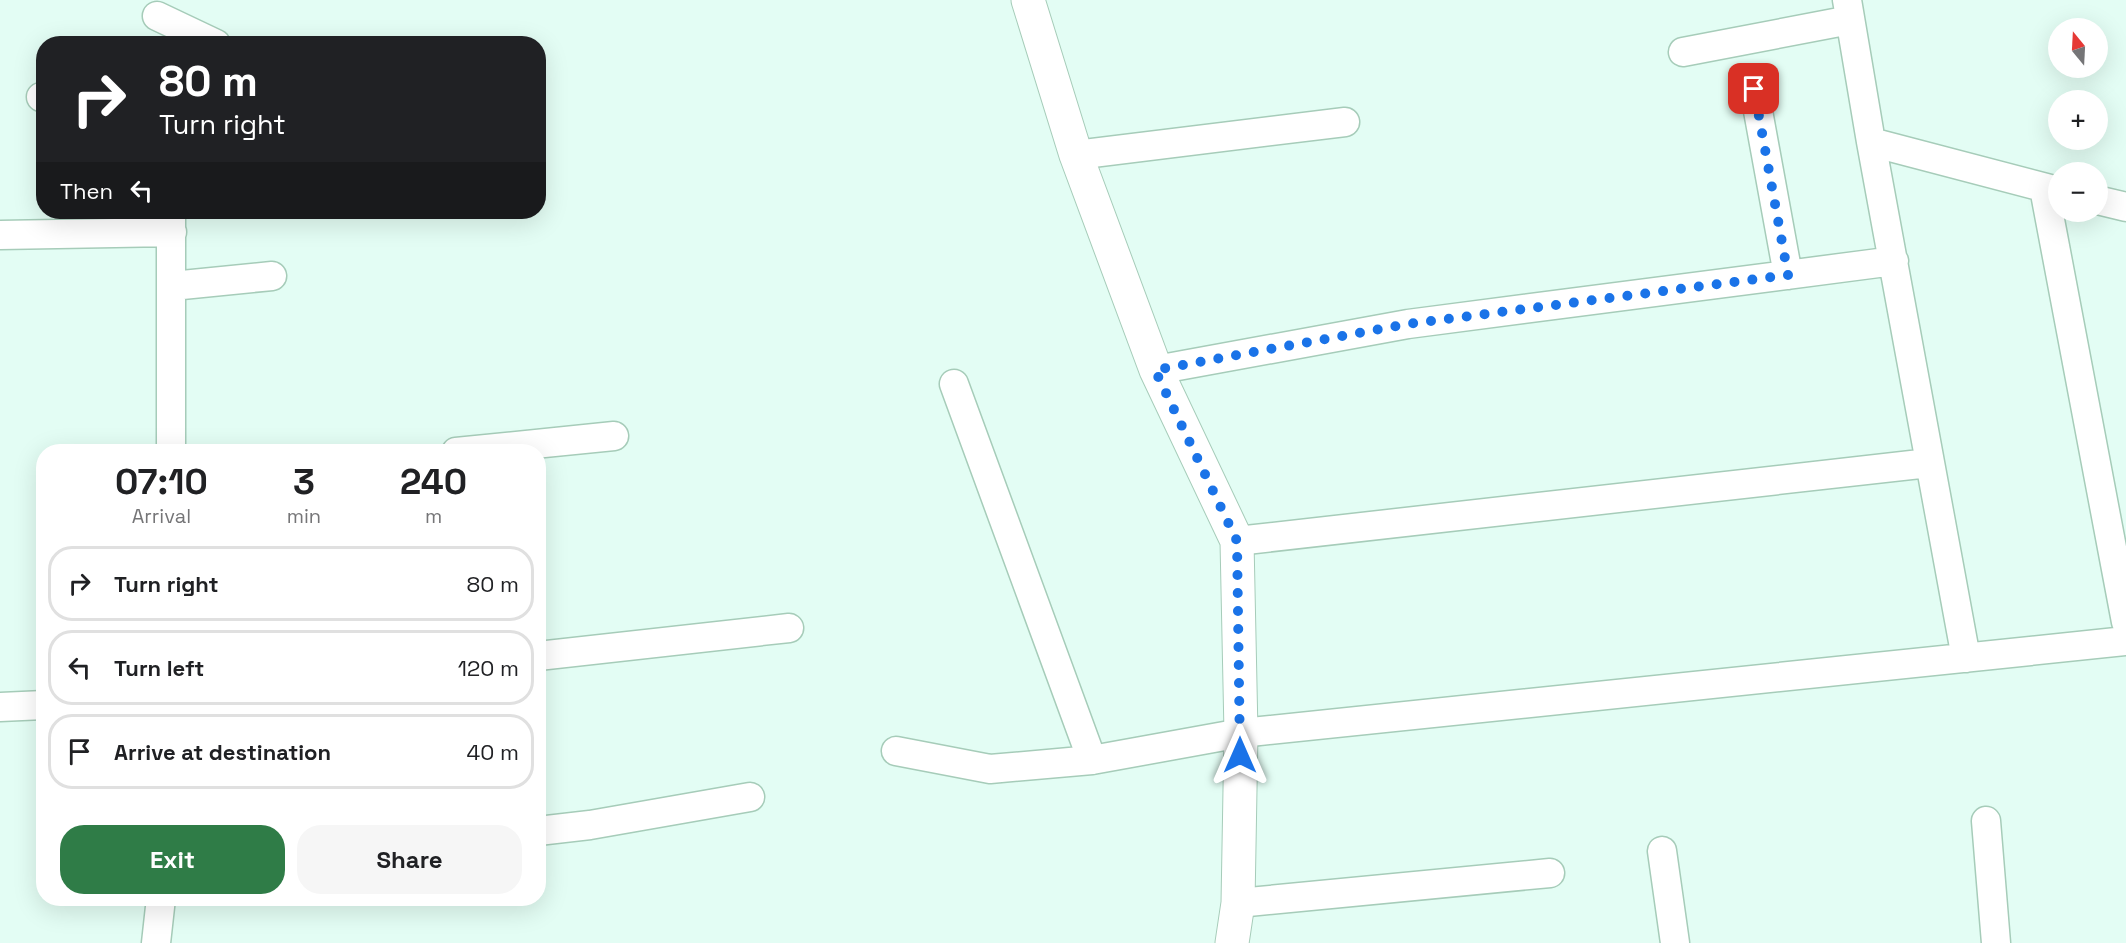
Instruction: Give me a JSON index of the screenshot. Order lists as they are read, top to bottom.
{
  "north": "top",
  "page": {
    "map_buttons": ["+", "−"],
    "turn": ["80 m", "Turn right"],
    "then": "Then",
    "eta": [
      "07:10",
      "Arrival",
      "3",
      "min",
      "240",
      "m"
    ],
    "list": [
      {
        "name": "Turn right",
        "value": "80 m"
      },
      {
        "name": "Turn left",
        "value": "120 m"
      },
      {
        "name": "Arrive at destination",
        "value": "40 m"
      }
    ],
    "buttons": ["Exit", "Share"]
  }
}
